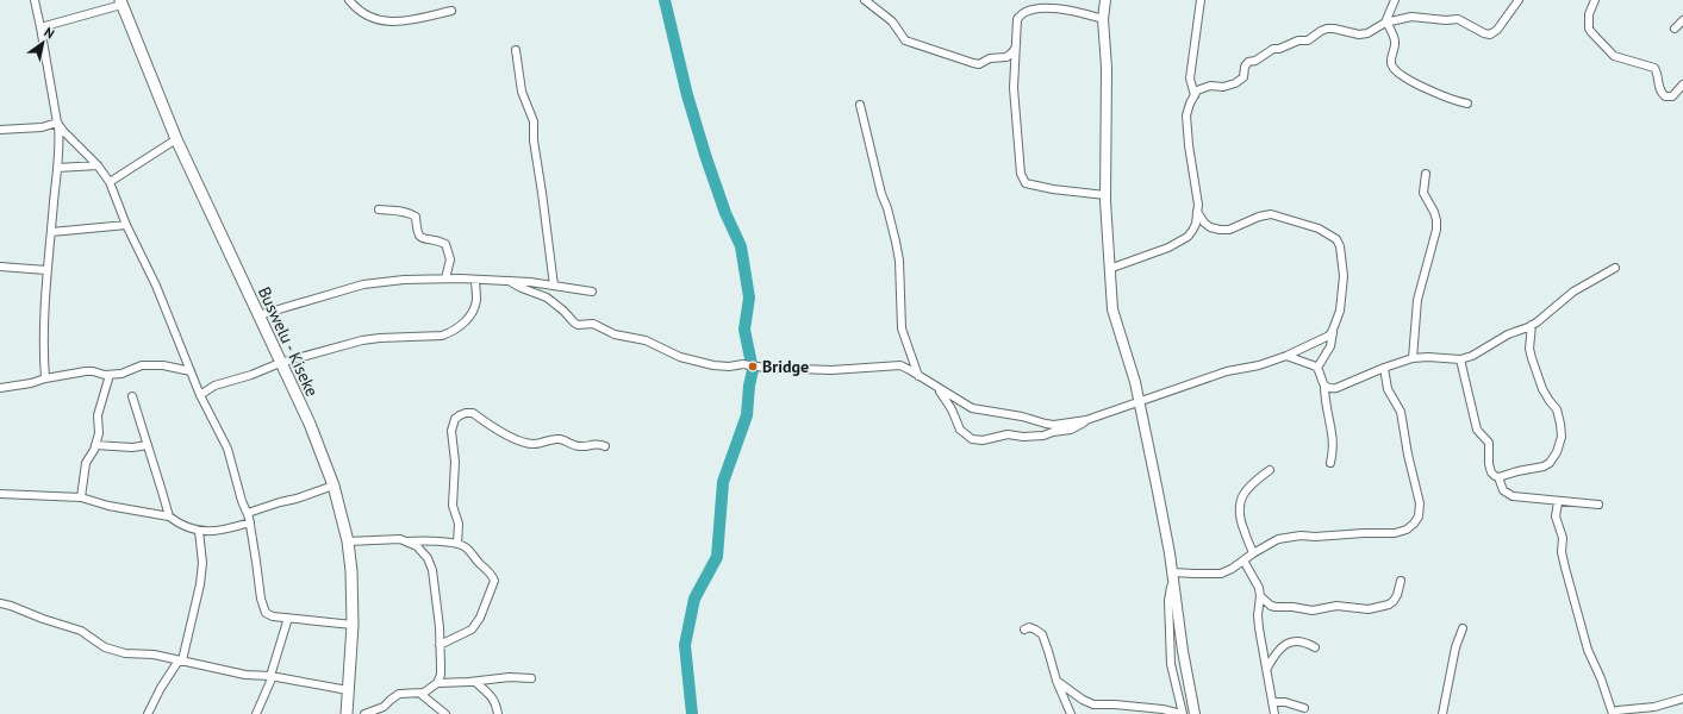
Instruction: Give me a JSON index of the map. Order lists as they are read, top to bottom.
{
  "streets": {
    "main road": ["Buswelu - Kiseke"]
  },
  "places": ["Bridge"],
  "north": "top right"
}
